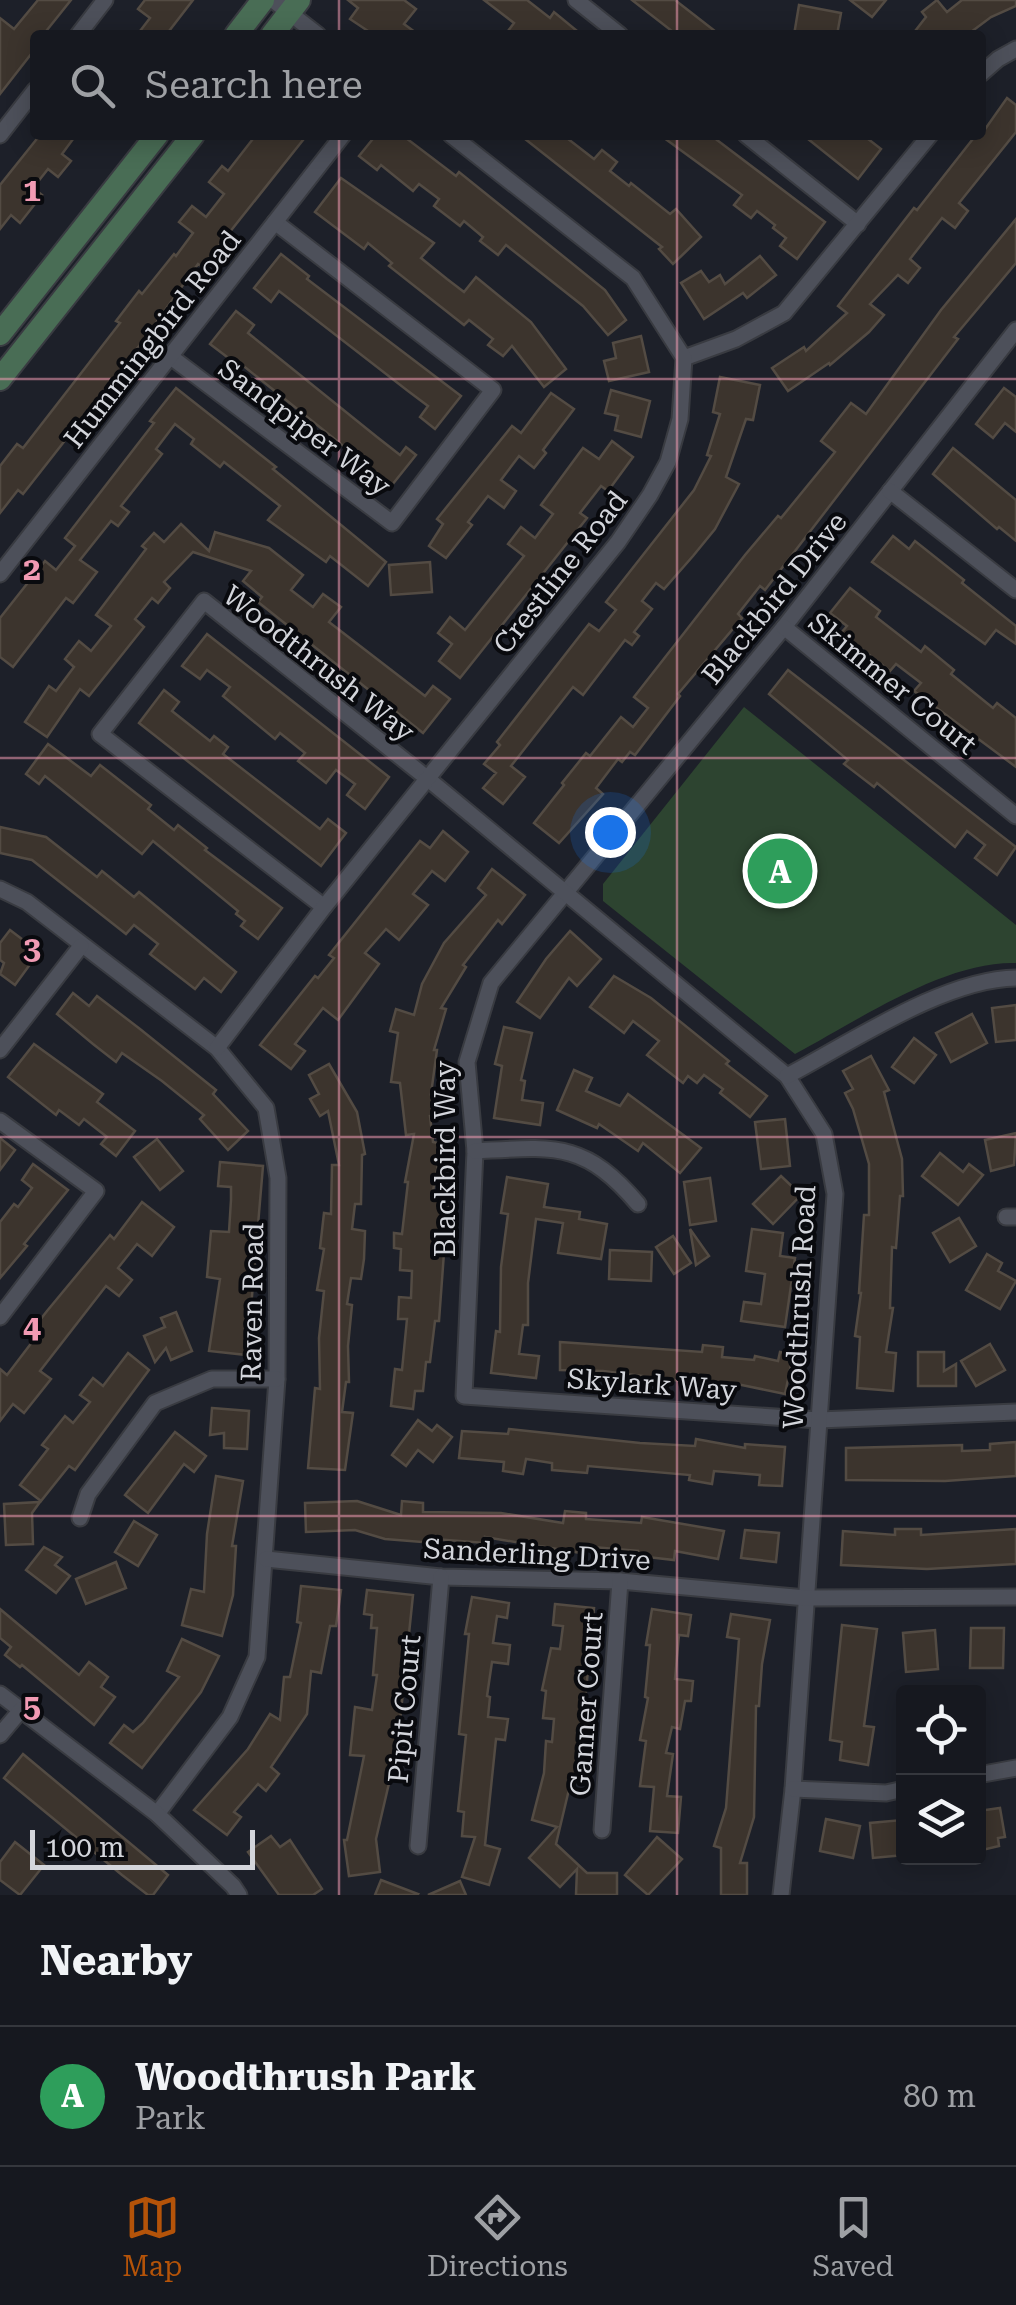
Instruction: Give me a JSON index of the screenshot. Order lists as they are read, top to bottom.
{
  "streets": {
    "street": [
      "Hummingbird Road",
      "Sandpiper Way",
      "Crestline Road",
      "Blackbird Drive",
      "Woodthrush Way",
      "Skimmer Court",
      "Blackbird Way",
      "Raven Road",
      "Woodthrush Road",
      "Skylark Way",
      "Sanderling Drive",
      "Ganner Court",
      "Pipit Court"
    ]
  },
  "crossings": [
    ["Hummingbird Road", "Sandpiper Way"],
    ["Crestline Road", "Woodthrush Way"],
    ["Crestline Road", "Raven Road"],
    ["Crestline Road", "Woodthrush Road"],
    ["Blackbird Drive", "Skimmer Court"],
    ["Blackbird Drive", "Blackbird Way"],
    ["Blackbird Drive", "Woodthrush Road"],
    ["Woodthrush Way", "Woodthrush Road"],
    ["Blackbird Way", "Woodthrush Road"],
    ["Blackbird Way", "Skylark Way"],
    ["Raven Road", "Sanderling Drive"],
    ["Woodthrush Road", "Skylark Way"],
    ["Woodthrush Road", "Sanderling Drive"],
    ["Sanderling Drive", "Ganner Court"],
    ["Sanderling Drive", "Pipit Court"]
  ],
  "scale_bar": "100 m",
  "page": {
    "search": "Search here",
    "pins": "A",
    "scale": "100 m",
    "heading": "Nearby",
    "list": [
      {
        "mark": "A",
        "name": "Woodthrush Park",
        "note": "Park",
        "value": "80 m"
      }
    ],
    "nav": ["Map", "Directions", "Saved"]
  },
  "grid": {
    "rows": [
      "1",
      "2",
      "3",
      "4",
      "5"
    ]
  }
}
